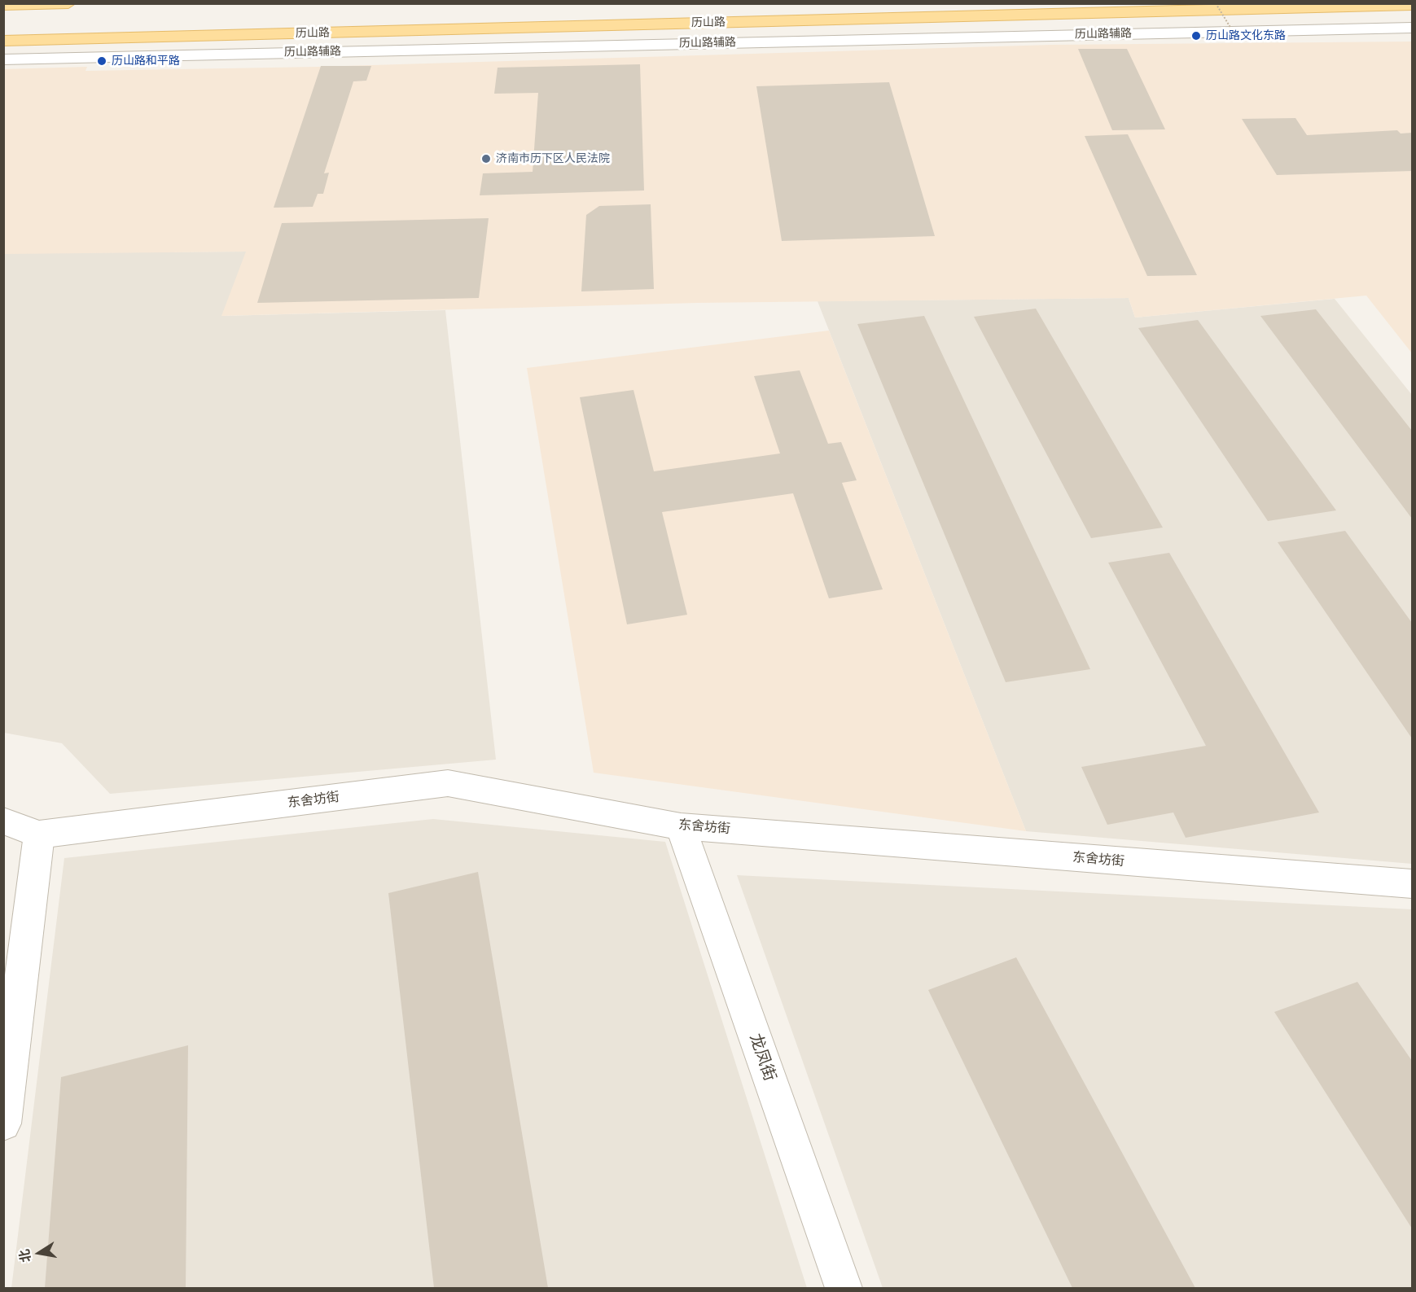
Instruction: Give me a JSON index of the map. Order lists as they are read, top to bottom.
{
  "streets": {
    "main road": ["历山路"],
    "street": ["历山路辅路", "东舍坊街", "龙凤街"]
  },
  "crossings": [
    ["东舍坊街", "龙凤街"]
  ],
  "places": ["历山路文化东路", "历山路和平路", "济南市历下区人民法院"],
  "north": "left"
}
